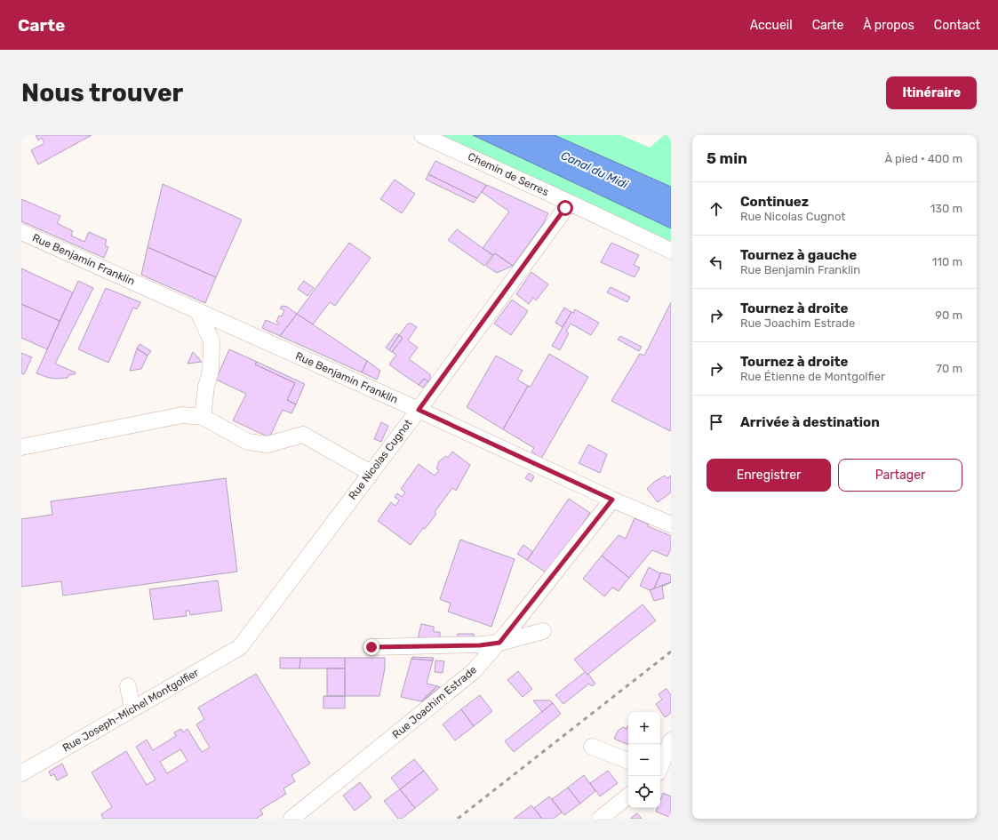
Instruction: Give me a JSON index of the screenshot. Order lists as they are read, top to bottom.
{
  "streets": {
    "street": [
      "Chemin de Serres",
      "Rue Benjamin Franklin",
      "Rue Nicolas Cugnot",
      "Rue Joachim Estrade",
      "Rue Joseph-Michel Montgolfier"
    ]
  },
  "crossings": [
    ["Chemin de Serres", "Rue Nicolas Cugnot"],
    ["Rue Benjamin Franklin", "Rue Nicolas Cugnot"],
    ["Rue Benjamin Franklin", "Rue Joachim Estrade"],
    ["Rue Nicolas Cugnot", "Rue Joseph-Michel Montgolfier"]
  ],
  "water": ["Canal du Midi"],
  "page": {
    "header": "Carte",
    "nav": [
      "Accueil",
      "Carte",
      "À propos",
      "Contact"
    ],
    "buttons": [
      "Itinéraire",
      ["Enregistrer", "Partager"]
    ],
    "title": "Nous trouver",
    "heading": ["5 min", "À pied · 400 m"],
    "list": [
      ["Continuez", "Rue Nicolas Cugnot", "130 m"],
      ["Tournez à gauche", "Rue Benjamin Franklin", "110 m"],
      ["Tournez à droite", "Rue Joachim Estrade", "90 m"],
      ["Tournez à droite", "Rue Étienne de Montgolfier", "70 m"],
      "Arrivée à destination"
    ],
    "map_buttons": ["+", "−"]
  }
}
